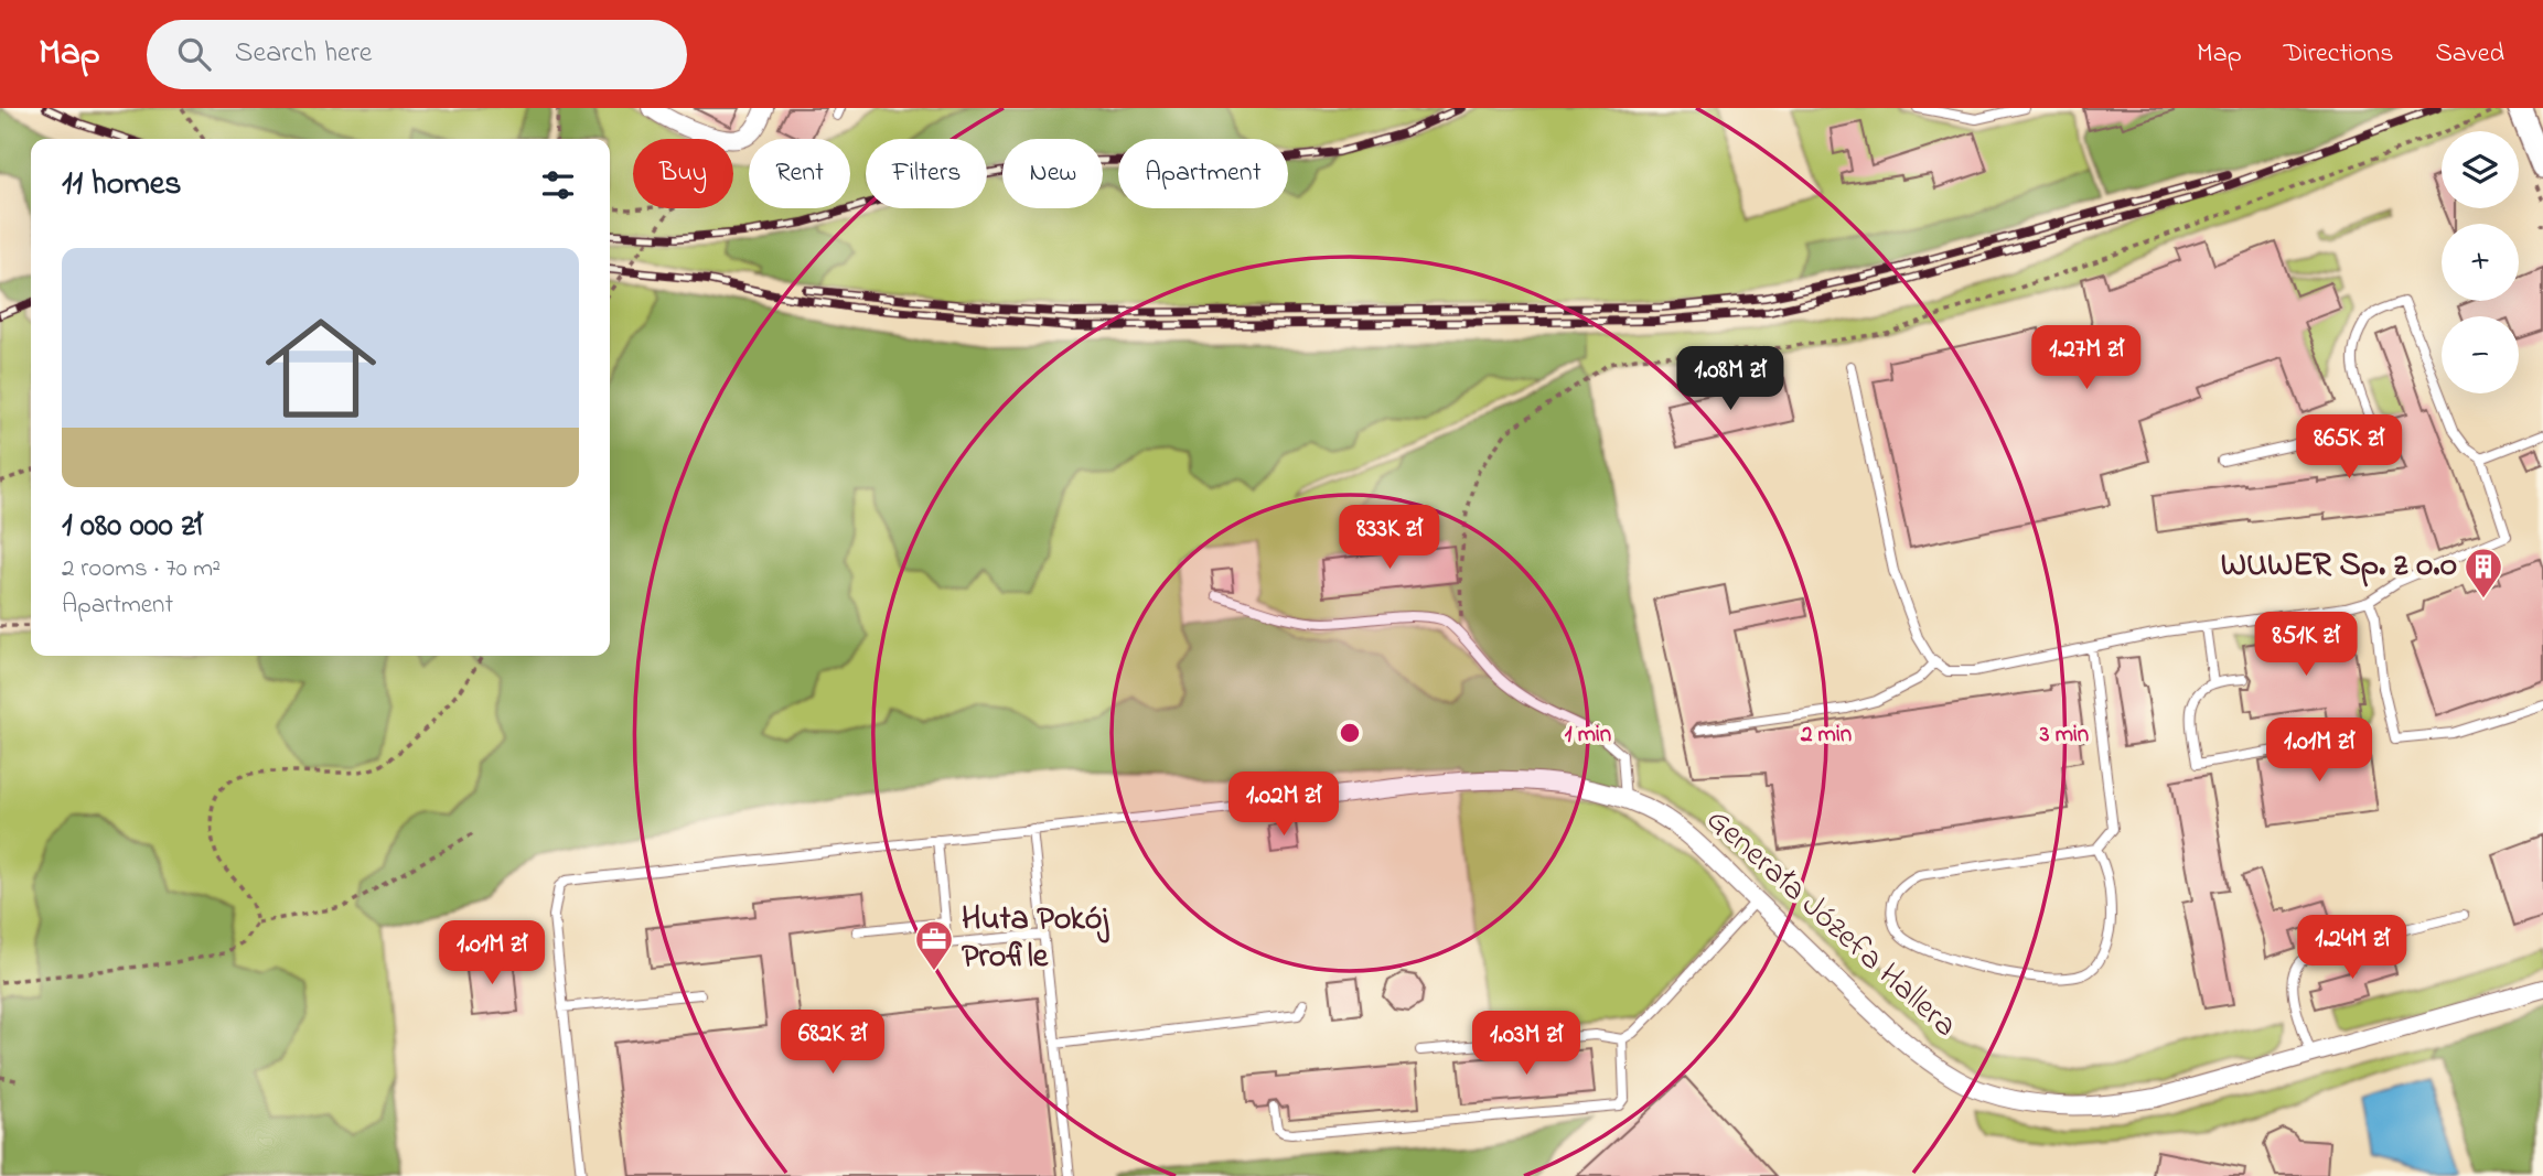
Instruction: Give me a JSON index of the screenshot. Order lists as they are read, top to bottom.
{
  "streets": {
    "street": ["Generała Józefa Hallera"]
  },
  "places": {
    "building": ["WUWER Sp. z o.o"],
    "office": ["Huta Pokój Profile"]
  },
  "page": {
    "header": "Map",
    "search": "Search here",
    "nav": ["Map", "Directions", "Saved"],
    "map_buttons": ["+", "−"],
    "chip": [
      "Buy",
      "Rent",
      "Filters",
      "New",
      "Apartment"
    ],
    "heading": "11 homes",
    "list": [
      {
        "name": "1 080 000 zł",
        "note": "2 rooms · 70 m² · Apartment"
      }
    ],
    "price": [
      "1.27M zł",
      "1.08M zł",
      "865K zł",
      "833K zł",
      "851K zł",
      "1.01M zł",
      "1.02M zł",
      "1.24M zł",
      "1.01M zł",
      "682K zł",
      "1.03M zł"
    ]
  },
  "rings": ["1 min", "2 min", "3 min"]
}
